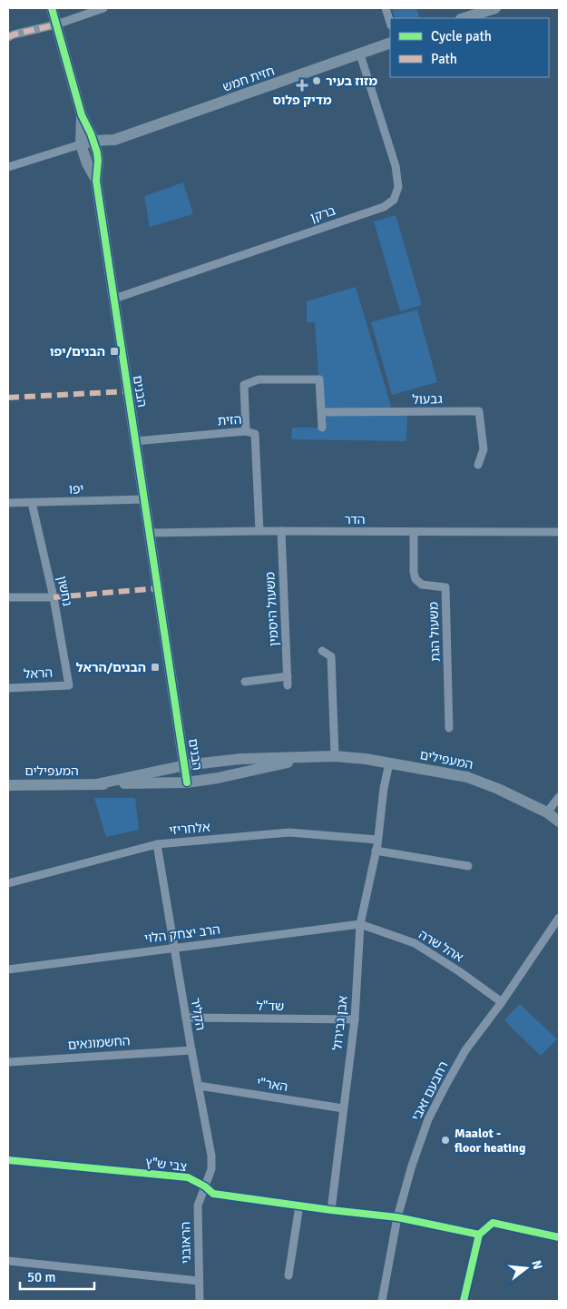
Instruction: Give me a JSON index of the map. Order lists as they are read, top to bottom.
{
  "streets": {
    "street": [
      "חזית חמש",
      "ברקן",
      "הבנים",
      "גבעול",
      "הזית",
      "יפו",
      "הדר",
      "נחשון",
      "משעול היסמין",
      "משעול הגת",
      "הראל",
      "המעפילים",
      "אלחריזי",
      "הרב יצחק הלוי",
      "אהל שרה",
      "שד\"ל",
      "הקליר",
      "אבן גבירול",
      "החשמונאים",
      "האר\"י",
      "רחבעם זאבי",
      "צבי ש\"ץ",
      "הראובני"
    ]
  },
  "crossings": [
    ["חזית חמש", "ברקן"],
    ["חזית חמש", "הבנים"],
    ["ברקן", "הבנים"],
    ["הבנים", "הזית"],
    ["הבנים", "יפו"],
    ["הבנים", "הדר"],
    ["הבנים", "המעפילים"],
    ["הזית", "הדר"],
    ["יפו", "נחשון"],
    ["הדר", "משעול היסמין"],
    ["הדר", "משעול הגת"],
    ["נחשון", "הראל"],
    ["המעפילים", "אבן גבירול"],
    ["אלחריזי", "הקליר"],
    ["אלחריזי", "אבן גבירול"],
    ["הרב יצחק הלוי", "אהל שרה"],
    ["הרב יצחק הלוי", "הקליר"],
    ["הרב יצחק הלוי", "אבן גבירול"],
    ["אהל שרה", "אבן גבירול"],
    ["אהל שרה", "רחבעם זאבי"],
    ["שד\"ל", "הקליר"],
    ["שד\"ל", "אבן גבירול"],
    ["הקליר", "החשמונאים"],
    ["הקליר", "האר\"י"],
    ["הקליר", "צבי ש\"ץ"],
    ["הקליר", "הראובני"],
    ["אבן גבירול", "האר\"י"],
    ["אבן גבירול", "צבי ש\"ץ"],
    ["רחבעם זאבי", "צבי ש\"ץ"],
    ["צבי ש\"ץ", "הראובני"]
  ],
  "places": {
    "other": ["מזוז בעיר", "Maalot - floor heating"],
    "health": ["מדיק פלוס"],
    "transit": ["הבנים/יפו", "הבנים/הראל"]
  },
  "legend": ["Cycle path", "Path"],
  "scale_bar": "50 m",
  "north": "right"
}
